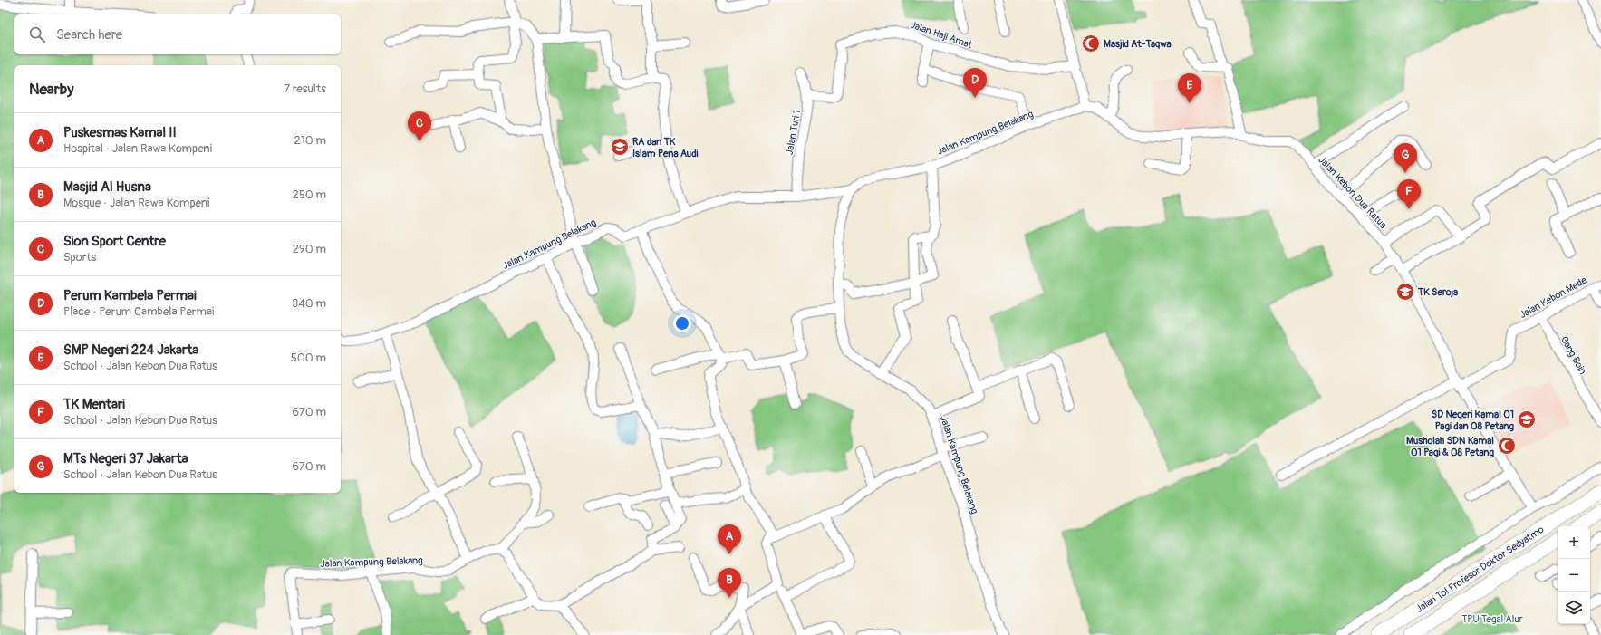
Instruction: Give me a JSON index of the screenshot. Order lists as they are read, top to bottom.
{
  "streets": {
    "highway": ["Jalan Tol Profesor Doktor Sedyatmo"],
    "street": [
      "Jalan Haji Amat",
      "Jalan Turi 1",
      "Jalan Kampung Belakang",
      "Jalan Kebon Dua Ratus",
      "Jalan Kebon Mede",
      "Gang Boin"
    ]
  },
  "crossings": [
    ["Jalan Haji Amat", "Jalan Turi 1"],
    ["Jalan Turi 1", "Jalan Kampung Belakang"],
    ["Jalan Kampung Belakang", "Jalan Kebon Dua Ratus"],
    ["Jalan Kebon Dua Ratus", "Jalan Kebon Mede"],
    ["Jalan Kebon Mede", "Gang Boin"]
  ],
  "parks": ["TPU Tegal Alur"],
  "places": {
    "mosque": ["Masjid At-Taqwa", "Musholah SDN Kamal 01 Pagi & 08 Petang"],
    "school or university": ["RA dan TK Islam Pena Audi", "TK Seroja", "SD Negeri Kamal 01 Pagi dan 08 Petang"]
  },
  "page": {
    "search": "Search here",
    "heading": ["Nearby", "7 results"],
    "pins": [
      "D",
      "E",
      "C",
      "G",
      "F",
      "A",
      "B"
    ],
    "list": [
      {
        "mark": "A",
        "name": "Puskesmas Kamal II",
        "note": "Hospital · Jalan Rawa Kompeni",
        "value": "210 m"
      },
      {
        "mark": "B",
        "name": "Masjid Al Husna",
        "note": "Mosque · Jalan Rawa Kompeni",
        "value": "250 m"
      },
      {
        "mark": "C",
        "name": "Sion Sport Centre",
        "note": "Sports",
        "value": "290 m"
      },
      {
        "mark": "D",
        "name": "Perum Kambela Permai",
        "note": "Place · Perum Cambela Permai",
        "value": "340 m"
      },
      {
        "mark": "E",
        "name": "SMP Negeri 224 Jakarta",
        "note": "School · Jalan Kebon Dua Ratus",
        "value": "500 m"
      },
      {
        "mark": "F",
        "name": "TK Mentari",
        "note": "School · Jalan Kebon Dua Ratus",
        "value": "670 m"
      },
      {
        "mark": "G",
        "name": "MTs Negeri 37 Jakarta",
        "note": "School · Jalan Kebon Dua Ratus",
        "value": "670 m"
      }
    ],
    "map_buttons": ["+", "−"]
  }
}
